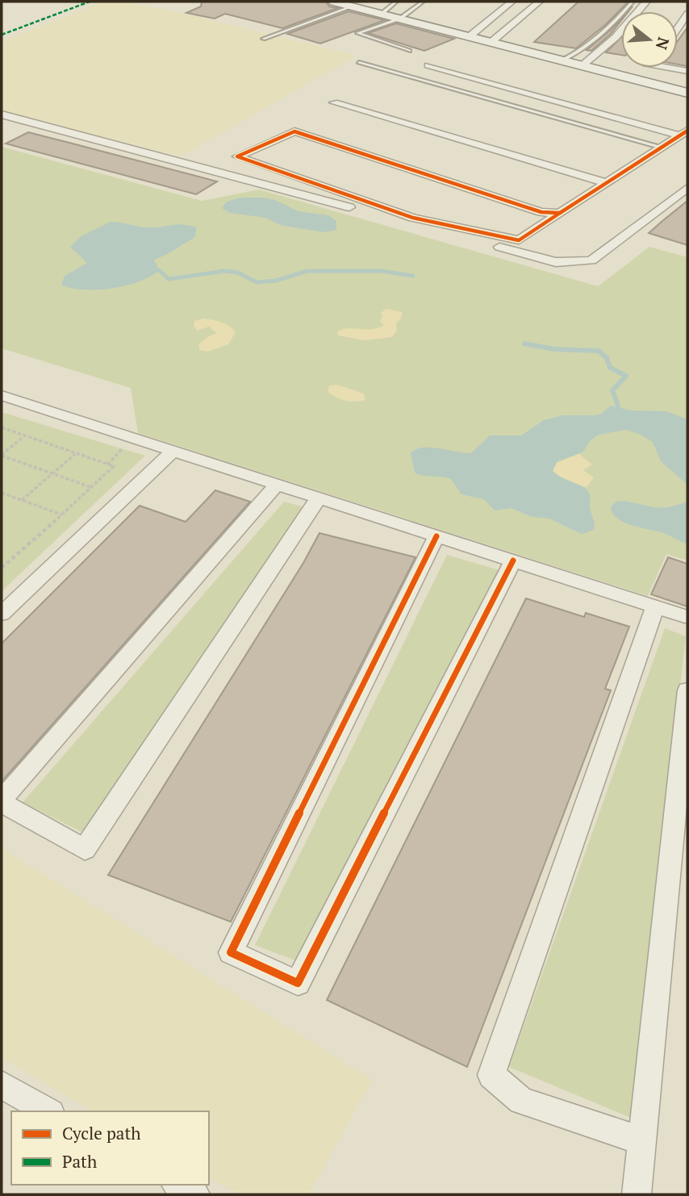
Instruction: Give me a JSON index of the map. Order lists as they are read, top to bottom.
{
  "legend": ["Cycle path", "Path"],
  "north": "right"
}
